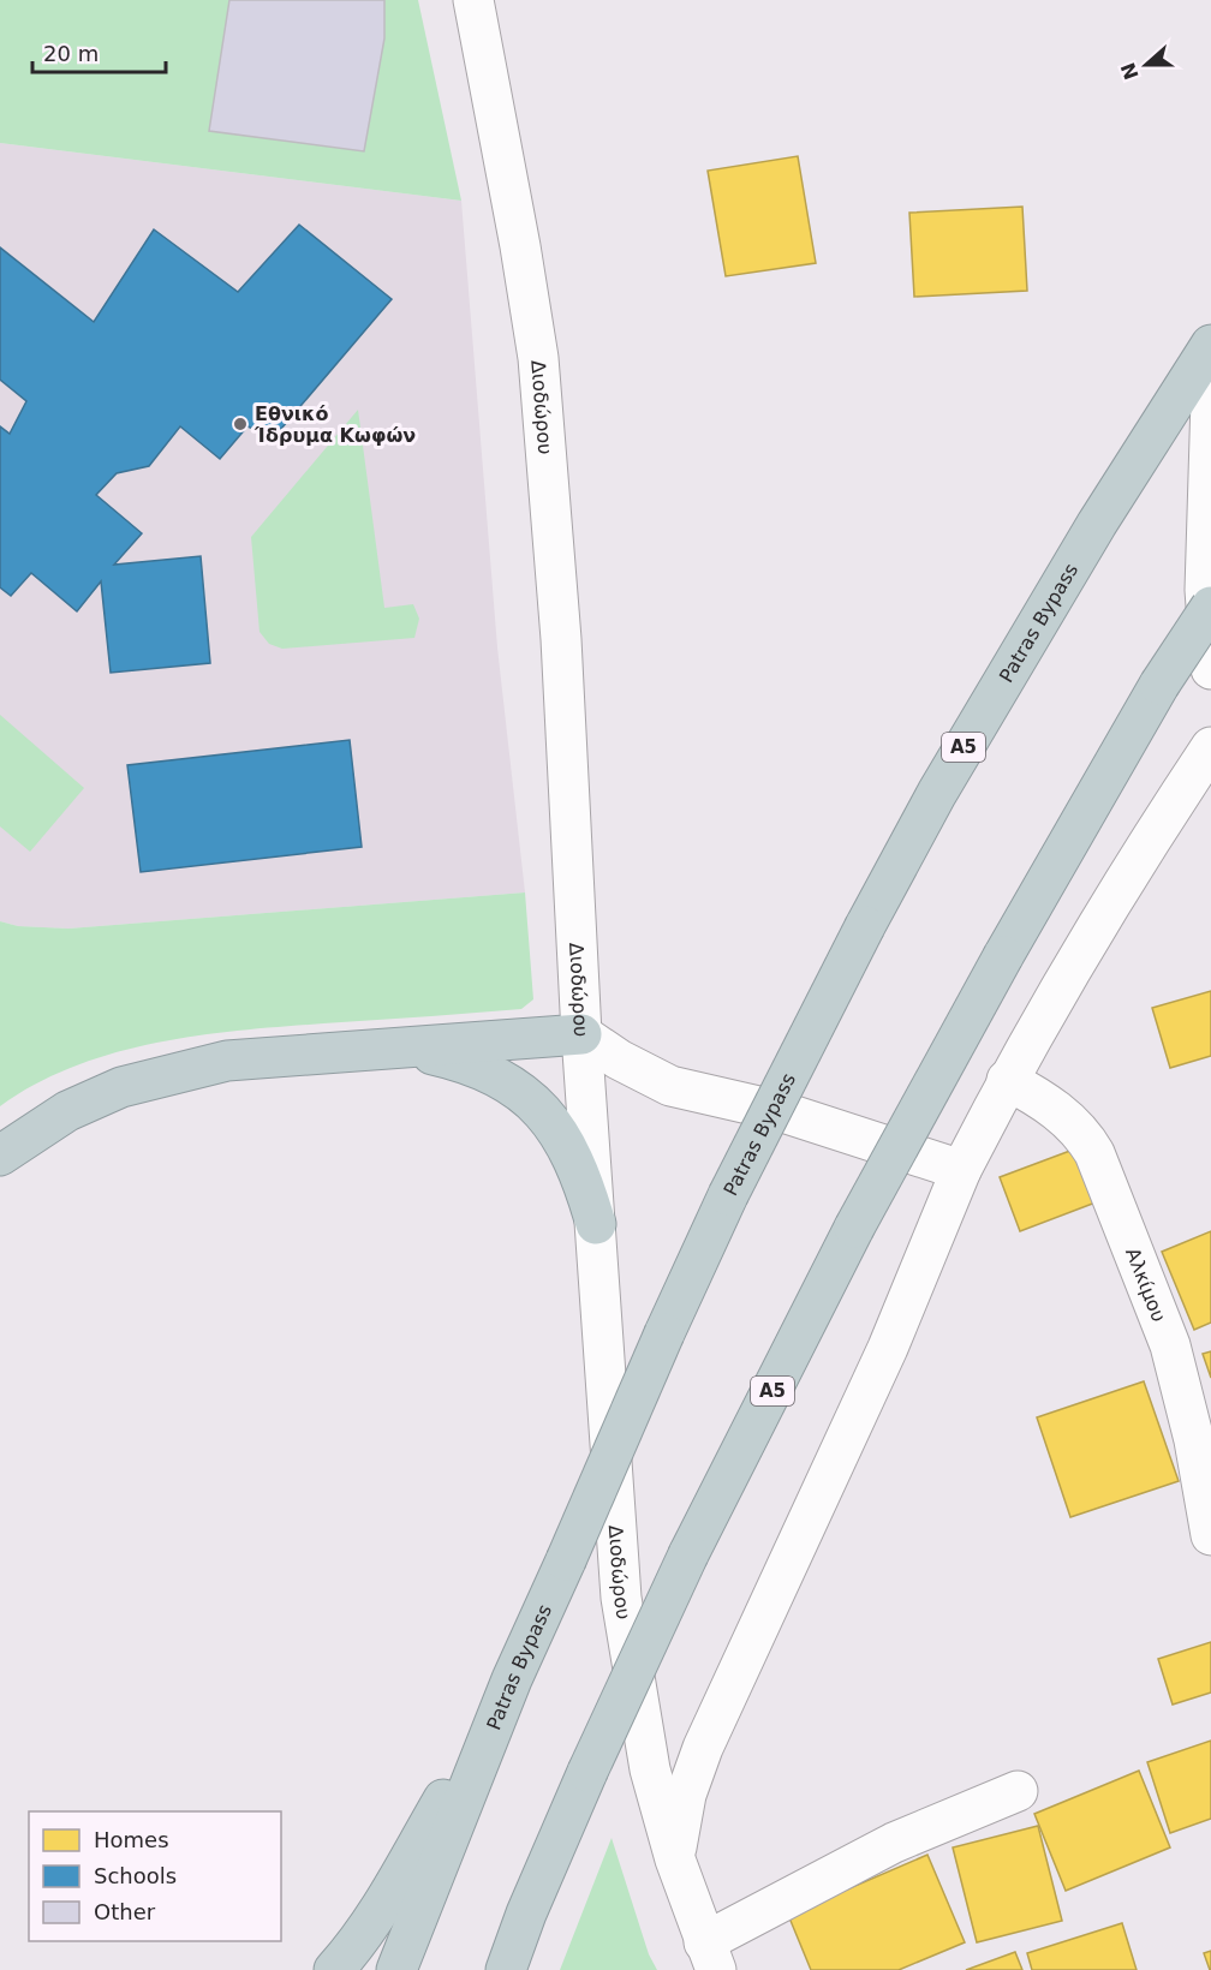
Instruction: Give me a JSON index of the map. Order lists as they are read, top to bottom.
{
  "streets": {
    "highway": ["Patras Bypass", "Α5"],
    "street": ["Διοδώρου", "Αλκίμου"]
  },
  "places": ["Εθνικό Ίδρυμα Κωφών"],
  "legend": ["Homes", "Schools", "Other"],
  "scale_bar": "20 m",
  "north": "left"
}
